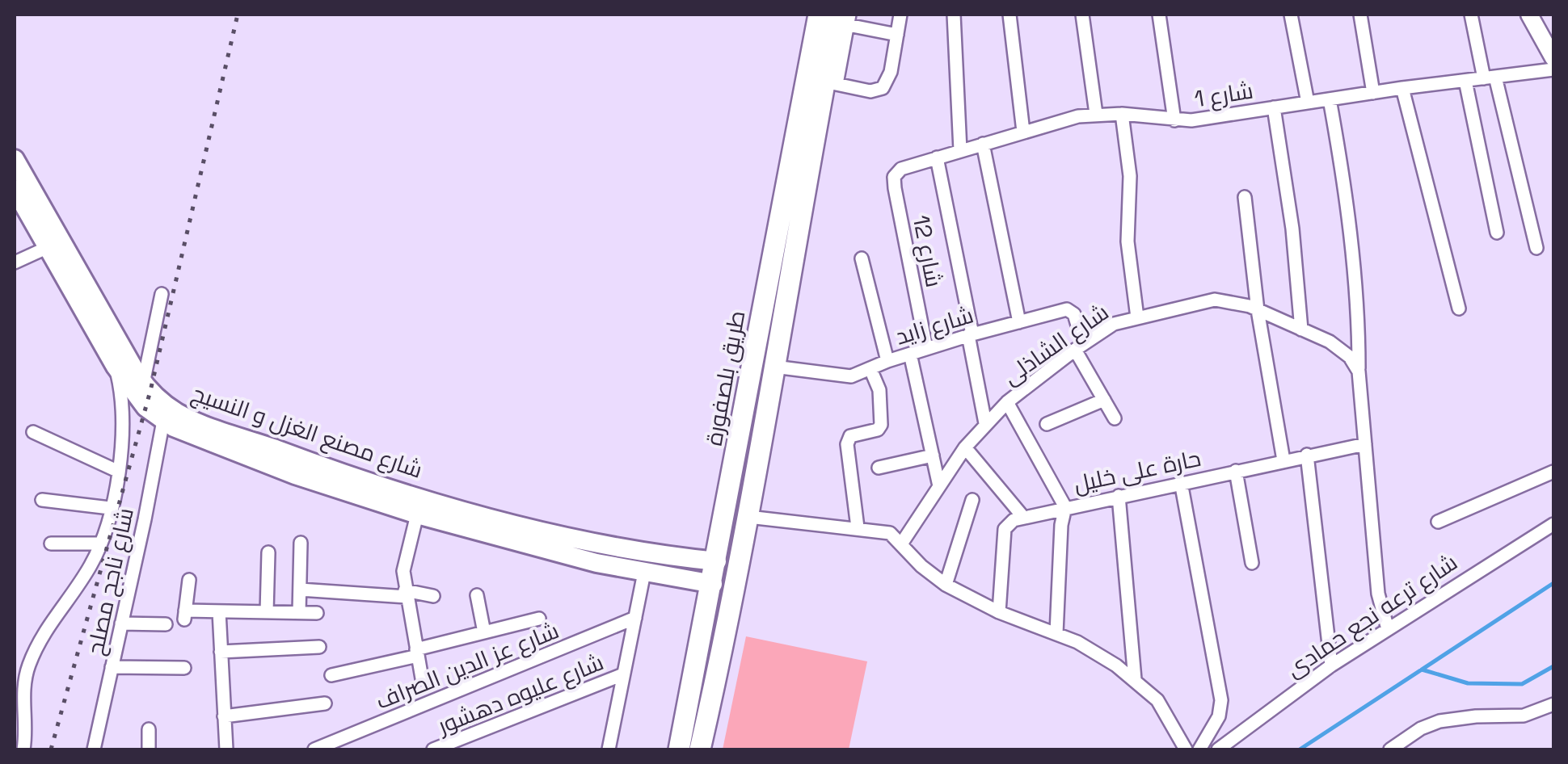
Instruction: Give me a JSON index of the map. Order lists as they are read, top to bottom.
{
  "streets": {
    "main road": ["طريق بلصفورة", "شارع مصنع الغزل و النسيج"],
    "street": [
      "شارع 1",
      "شارع 12",
      "شارع زايد",
      "شارع الشاذلى",
      "حارة على خليل",
      "شارع ناجح مصلح",
      "شارع ترعه نجع حمادى",
      "شارع عز الدين الصراف",
      "شارع عليوه دهشور"
    ]
  },
  "crossings": [
    ["شارع 1", "شارع 12"],
    ["شارع 12", "شارع زايد"],
    ["شارع زايد", "شارع الشاذلى"],
    ["شارع زايد", "طريق بلصفورة"],
    ["طريق بلصفورة", "شارع مصنع الغزل و النسيج"],
    ["شارع مصنع الغزل و النسيج", "شارع ناجح مصلح"]
  ]
}
